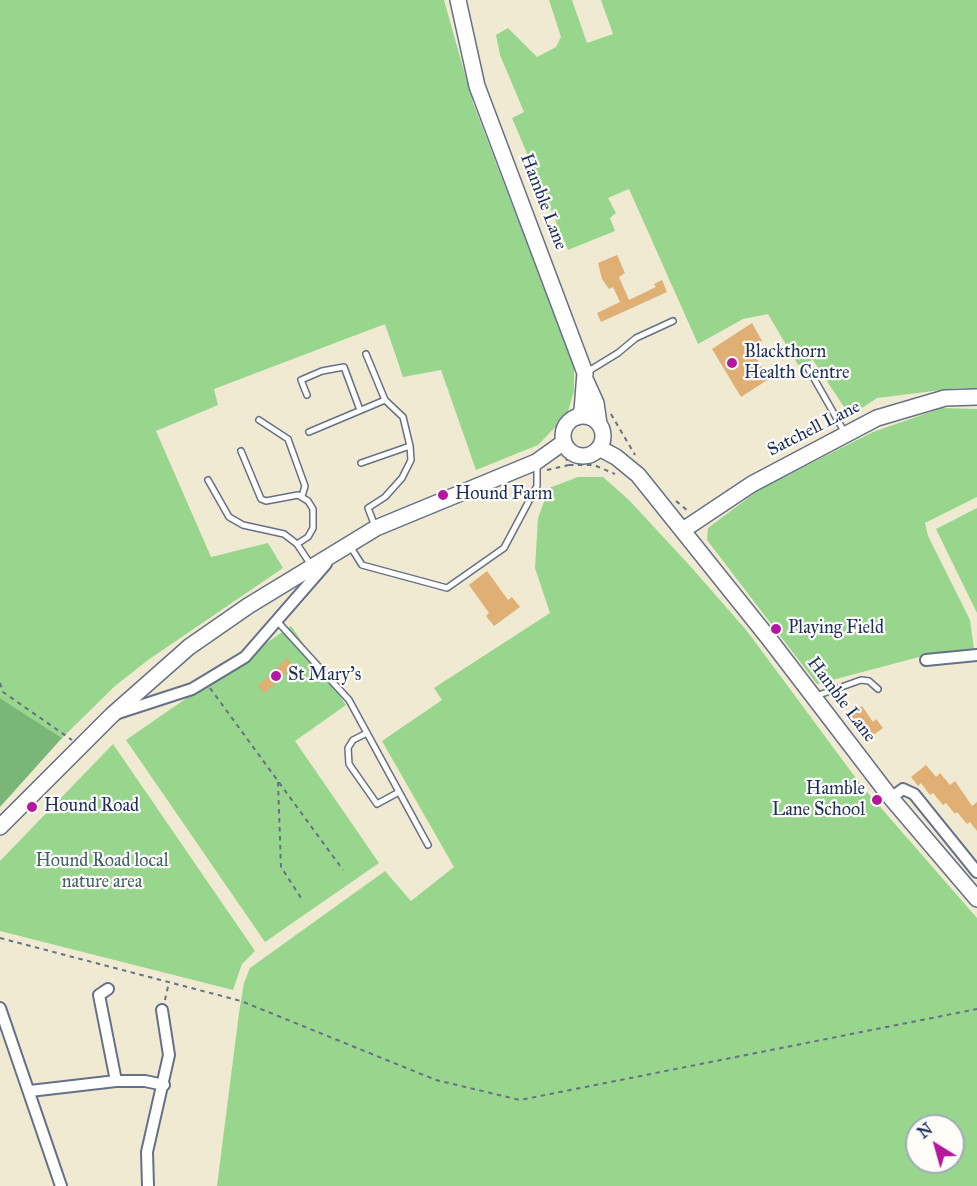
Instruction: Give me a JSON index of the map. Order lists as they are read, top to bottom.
{
  "streets": {
    "main road": ["Hamble Lane", "Satchell Lane"]
  },
  "crossings": [
    ["Hamble Lane", "Satchell Lane"]
  ],
  "parks": ["Hound Road local nature area"],
  "places": [
    "Blackthorn Health Centre",
    "Hound Farm",
    "Playing Field",
    "St Mary's",
    "Hamble Lane School",
    "Hound Road"
  ],
  "north": "top left"
}
